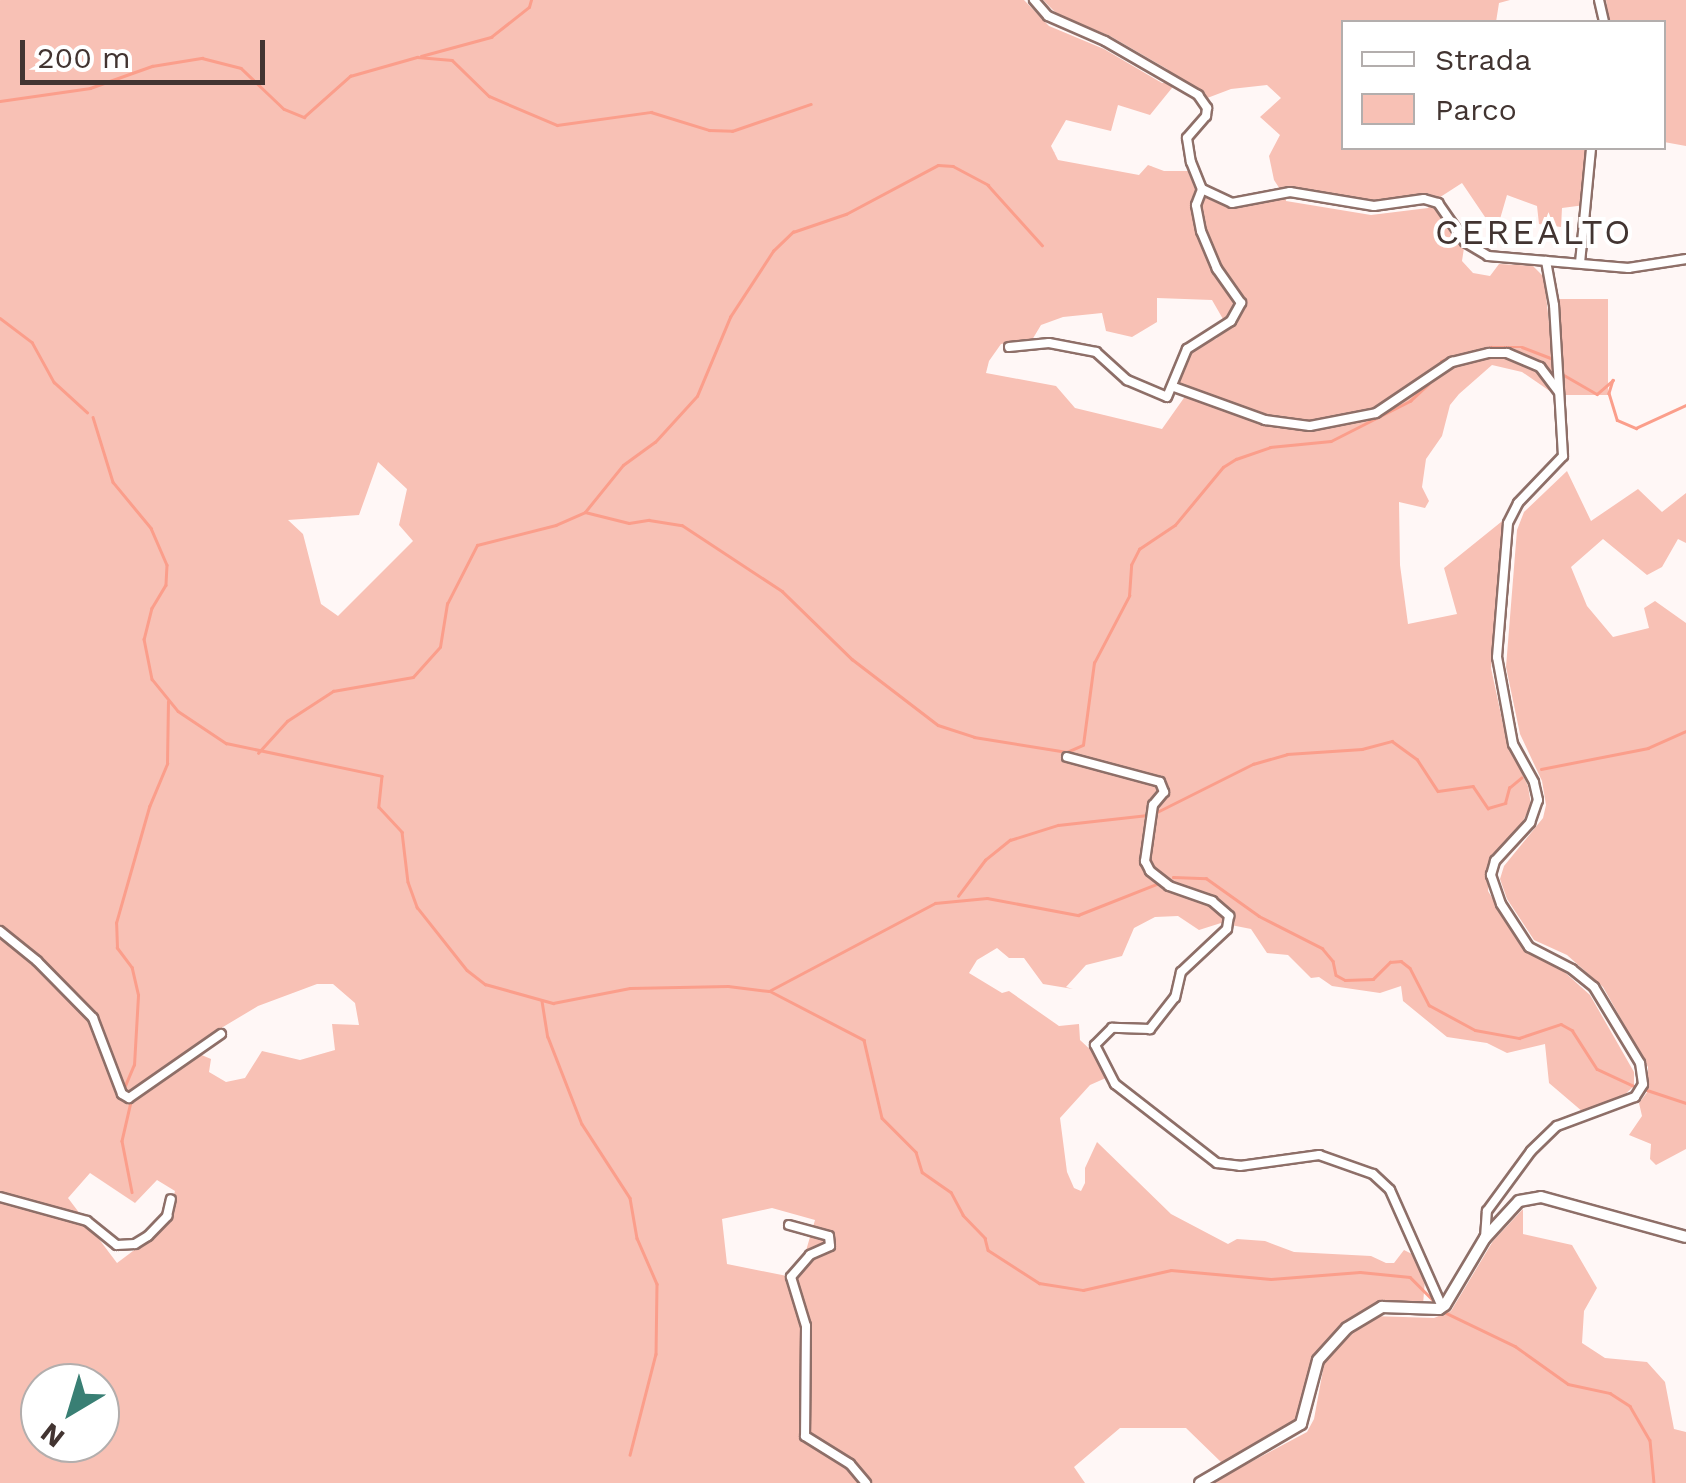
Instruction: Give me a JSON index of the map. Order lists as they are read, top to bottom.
{
  "districts": ["CEREALTO"],
  "legend": ["Strada", "Parco"],
  "scale_bar": "200 m",
  "north": "bottom left"
}
